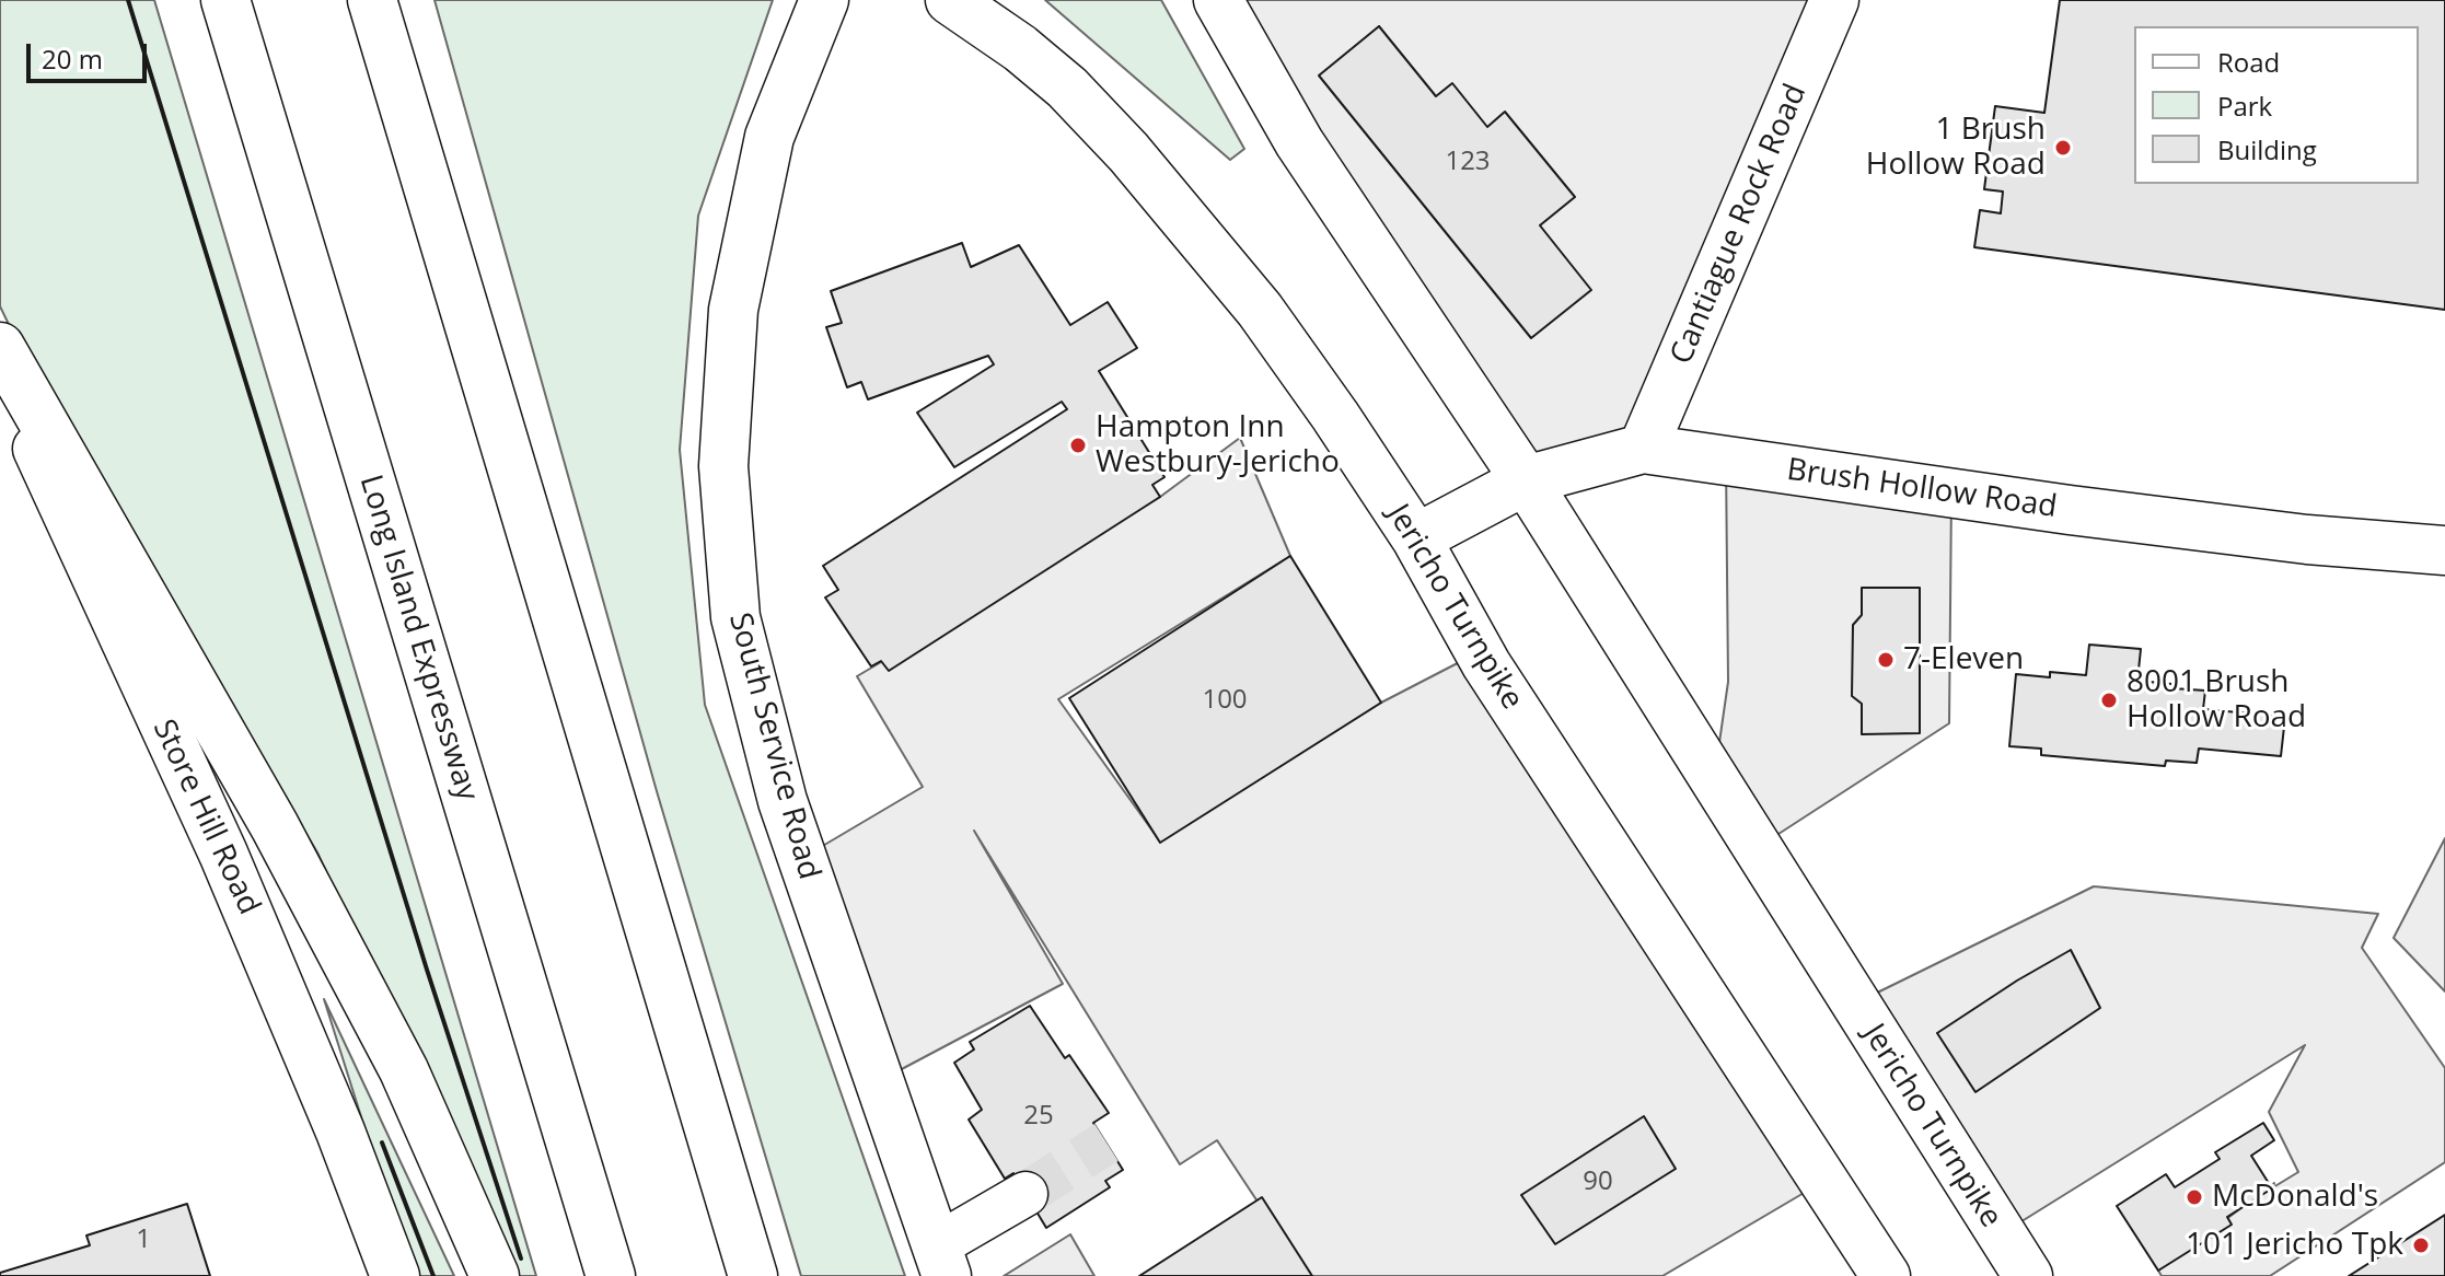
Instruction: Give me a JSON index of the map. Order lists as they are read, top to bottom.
{
  "streets": {
    "main road": [
      "Cantiague Rock Road",
      "Brush Hollow Road",
      "Jericho Turnpike",
      "Long Island Expressway",
      "South Service Road",
      "Store Hill Road"
    ]
  },
  "crossings": [
    ["Cantiague Rock Road", "Brush Hollow Road"],
    ["Brush Hollow Road", "Jericho Turnpike"]
  ],
  "places": [
    "1 Brush Hollow Road",
    "Hampton Inn Westbury-Jericho",
    "7-Eleven",
    "8001 Brush Hollow Road",
    "McDonald's",
    "101 Jericho Tpk"
  ],
  "house_numbers": [
    "123",
    "100",
    "25",
    "90",
    "1"
  ],
  "legend": ["Road", "Park", "Building"],
  "scale_bar": "20 m"
}
